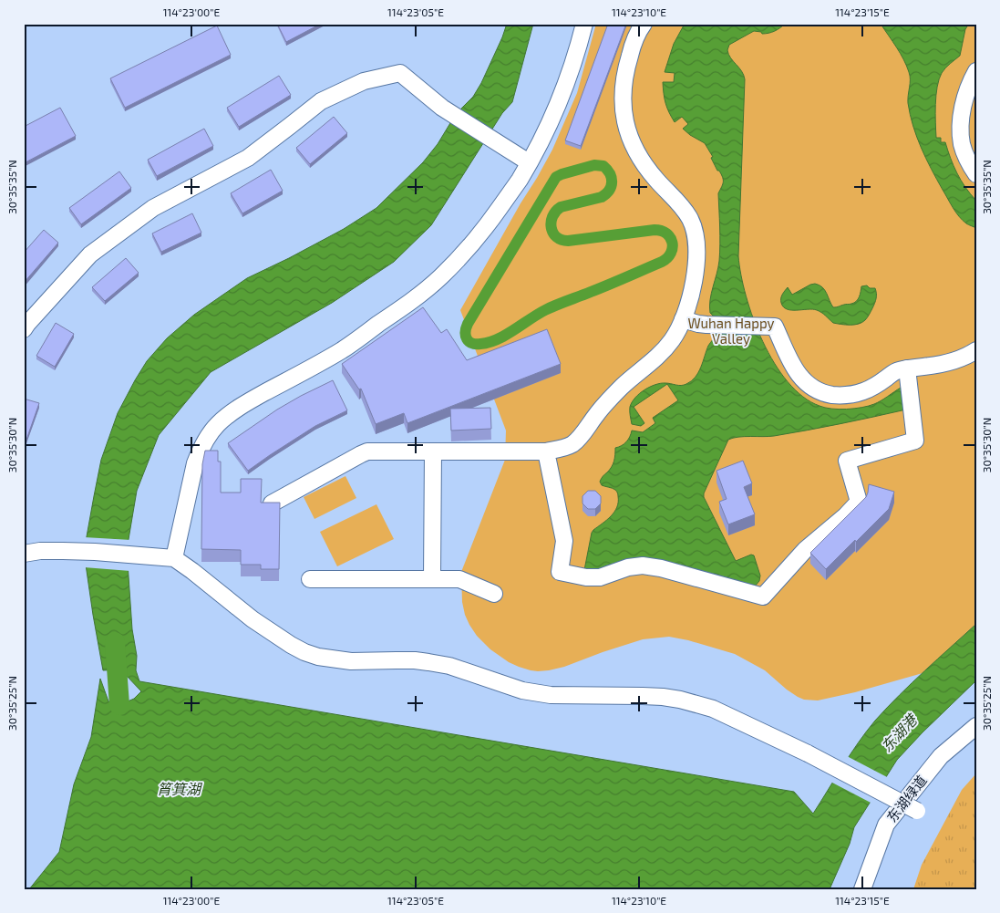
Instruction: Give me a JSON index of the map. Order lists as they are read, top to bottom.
{
  "streets": {
    "street": ["东湖绿道"]
  },
  "water": ["东湖港", "筲箕湖"],
  "parks": ["Wuhan Happy Valley"],
  "coordinates": [
    "114°23'00\"E",
    "114°23'05\"E",
    "114°23'10\"E",
    "114°23'15\"E",
    "30°35'35\"N",
    "30°35'30\"N",
    "30°35'25\"N"
  ]
}
